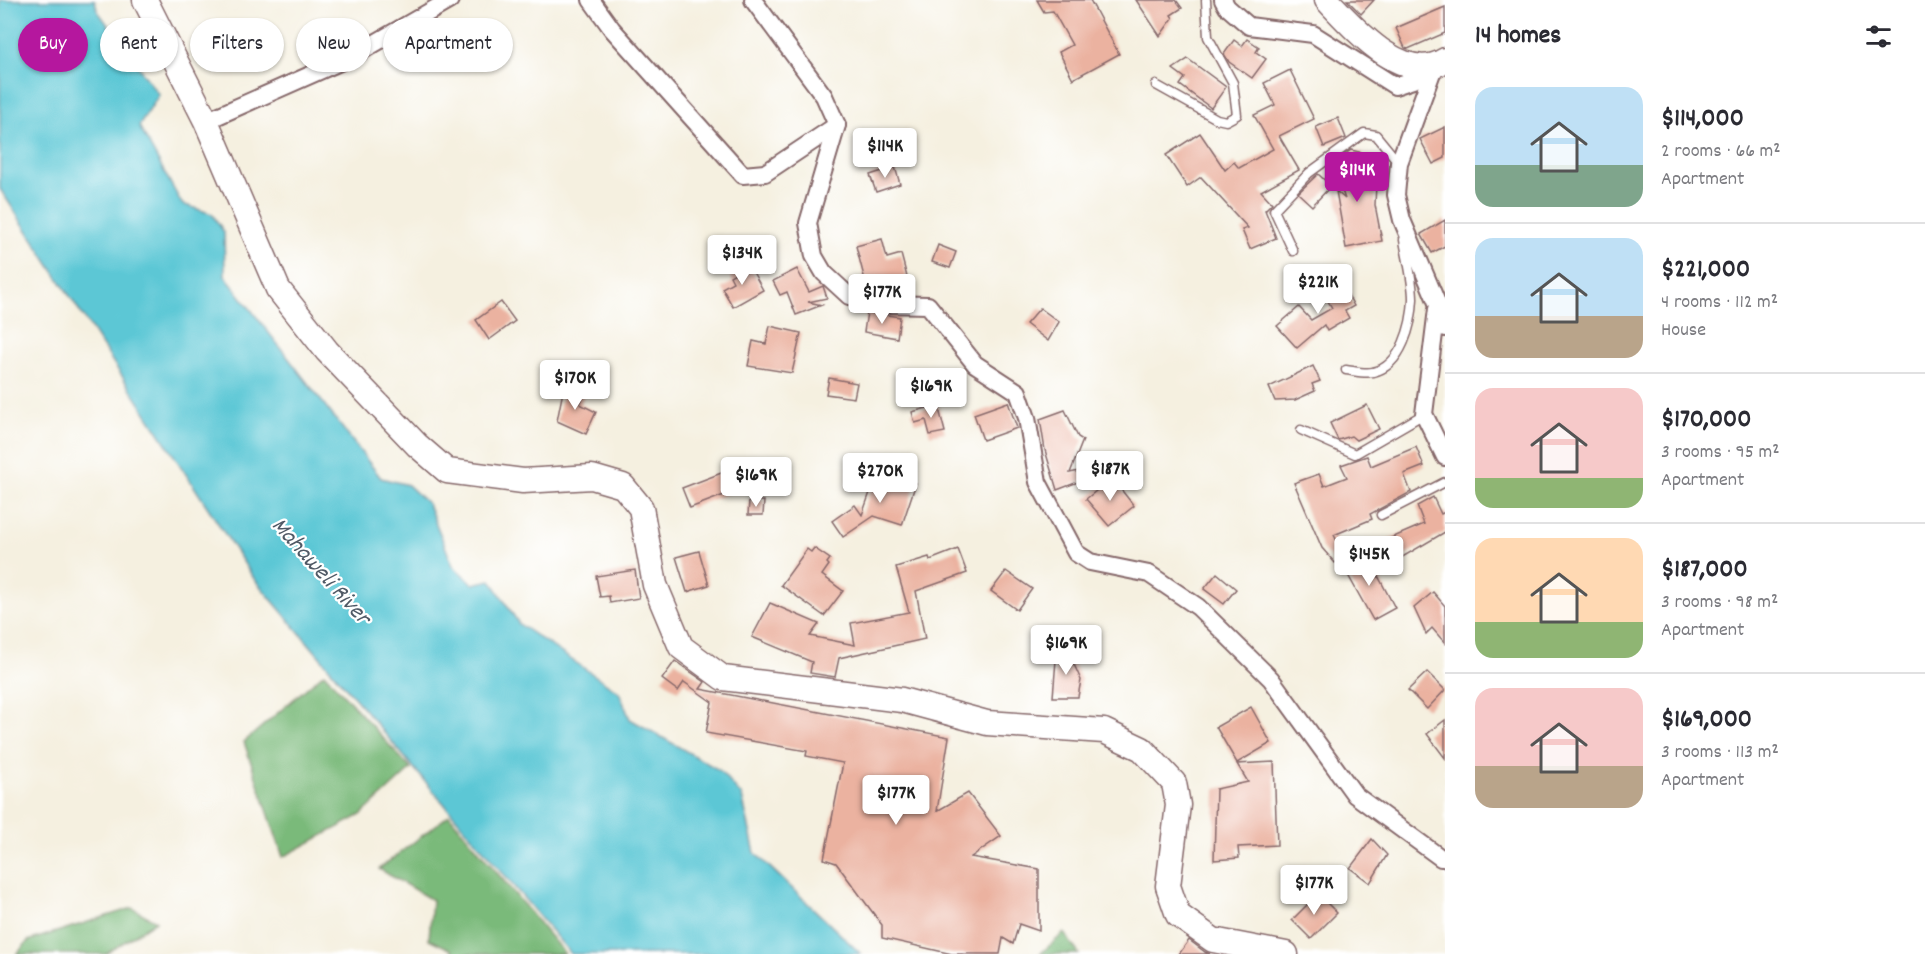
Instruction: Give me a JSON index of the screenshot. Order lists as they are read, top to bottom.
{
  "water": ["Mahaweli River"],
  "page": {
    "heading": "14 homes",
    "chip": [
      "Buy",
      "Rent",
      "Filters",
      "New",
      "Apartment"
    ],
    "list": [
      {
        "name": "$114,000",
        "note": "2 rooms · 66 m² · Apartment"
      },
      {
        "name": "$221,000",
        "note": "4 rooms · 112 m² · House"
      },
      {
        "name": "$170,000",
        "note": "3 rooms · 95 m² · Apartment"
      },
      {
        "name": "$187,000",
        "note": "3 rooms · 98 m² · Apartment"
      },
      {
        "name": "$169,000",
        "note": "3 rooms · 113 m² · Apartment"
      }
    ],
    "price": [
      "$114K",
      "$114K",
      "$134K",
      "$221K",
      "$177K",
      "$170K",
      "$169K",
      "$187K",
      "$270K",
      "$169K",
      "$145K",
      "$169K",
      "$177K",
      "$177K"
    ]
  }
}
